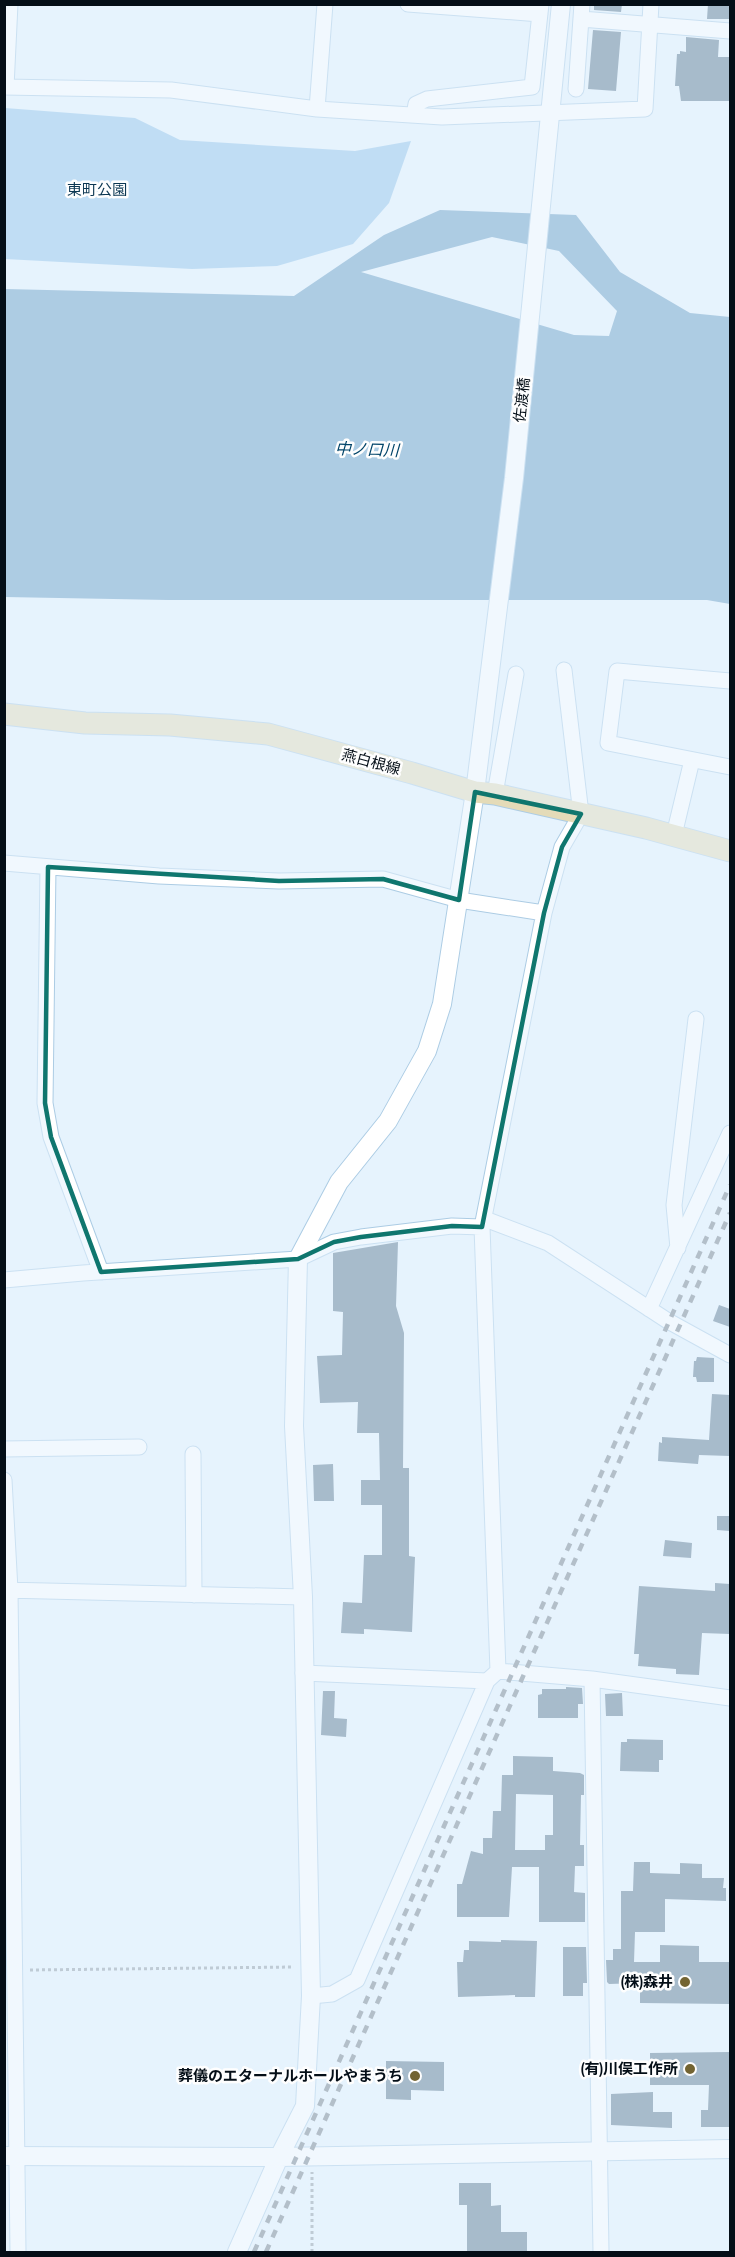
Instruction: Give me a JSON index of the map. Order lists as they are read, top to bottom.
{
  "streets": {
    "main road": ["燕白根線"],
    "street": ["佐渡橋"]
  },
  "crossings": [
    ["佐渡橋", "燕白根線"]
  ],
  "water": ["中ノ口川"],
  "parks": ["東町公園"],
  "places": ["(株)森井", "(有)川俣工作所", "葬儀のエターナルホールやまうち"]
}
